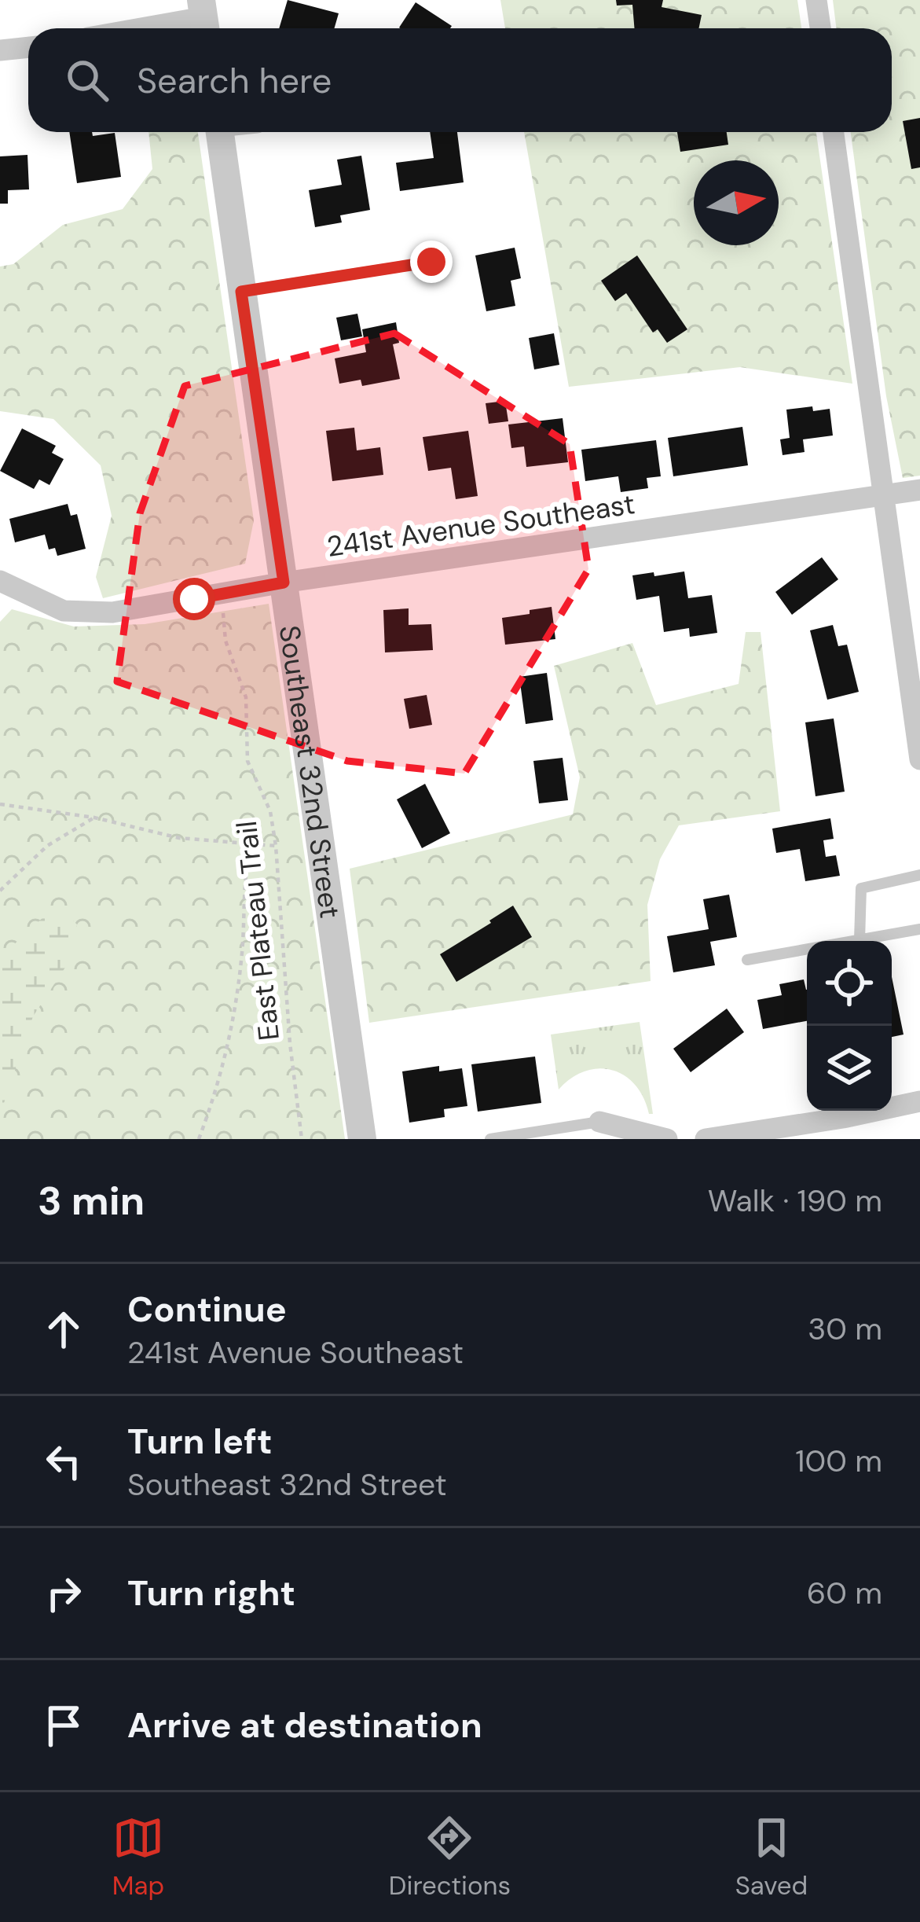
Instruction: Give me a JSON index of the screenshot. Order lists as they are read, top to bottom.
{
  "streets": {
    "street": ["241st Avenue Southeast", "Southeast 32nd Street"],
    "path": ["East Plateau Trail"]
  },
  "crossings": [
    ["241st Avenue Southeast", "Southeast 32nd Street"]
  ],
  "north": "right",
  "page": {
    "search": "Search here",
    "heading": ["3 min", "Walk · 190 m"],
    "list": [
      ["Continue", "241st Avenue Southeast", "30 m"],
      ["Turn left", "Southeast 32nd Street", "100 m"],
      ["Turn right", "60 m"],
      "Arrive at destination"
    ],
    "nav": ["Map", "Directions", "Saved"]
  }
}
